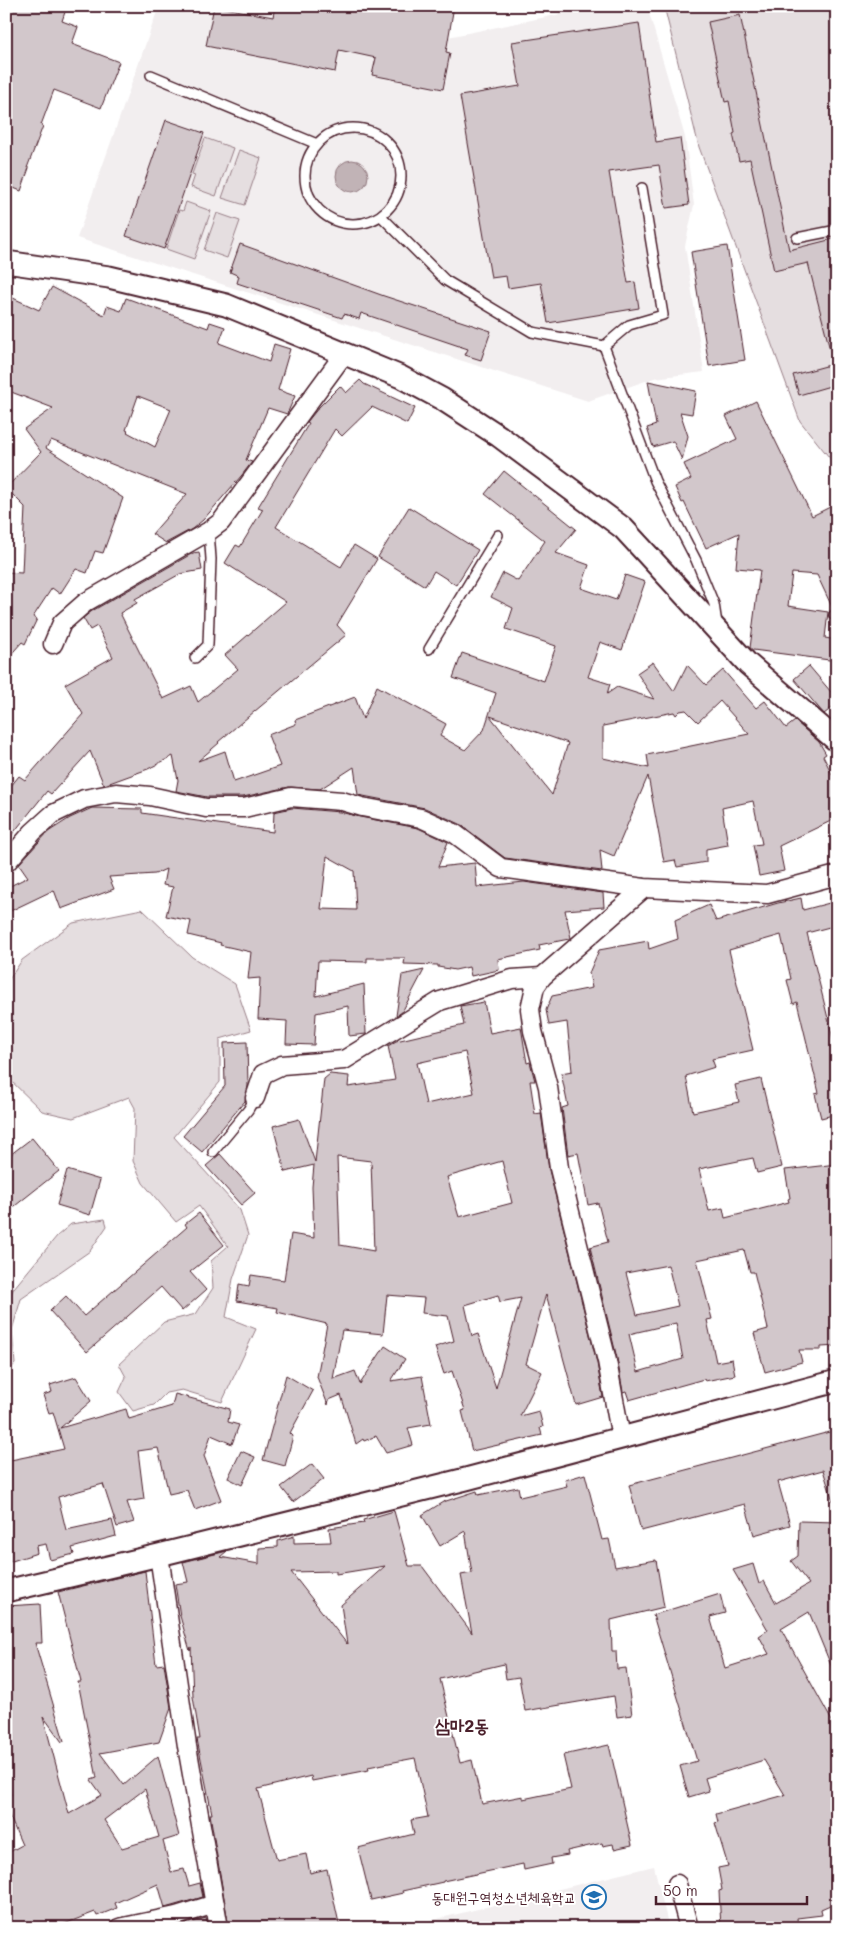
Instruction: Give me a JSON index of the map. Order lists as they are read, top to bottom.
{
  "districts": ["삼마2동"],
  "places": {
    "school or university": ["동대원구역청소년체육학교"]
  },
  "scale_bar": "50 m"
}
